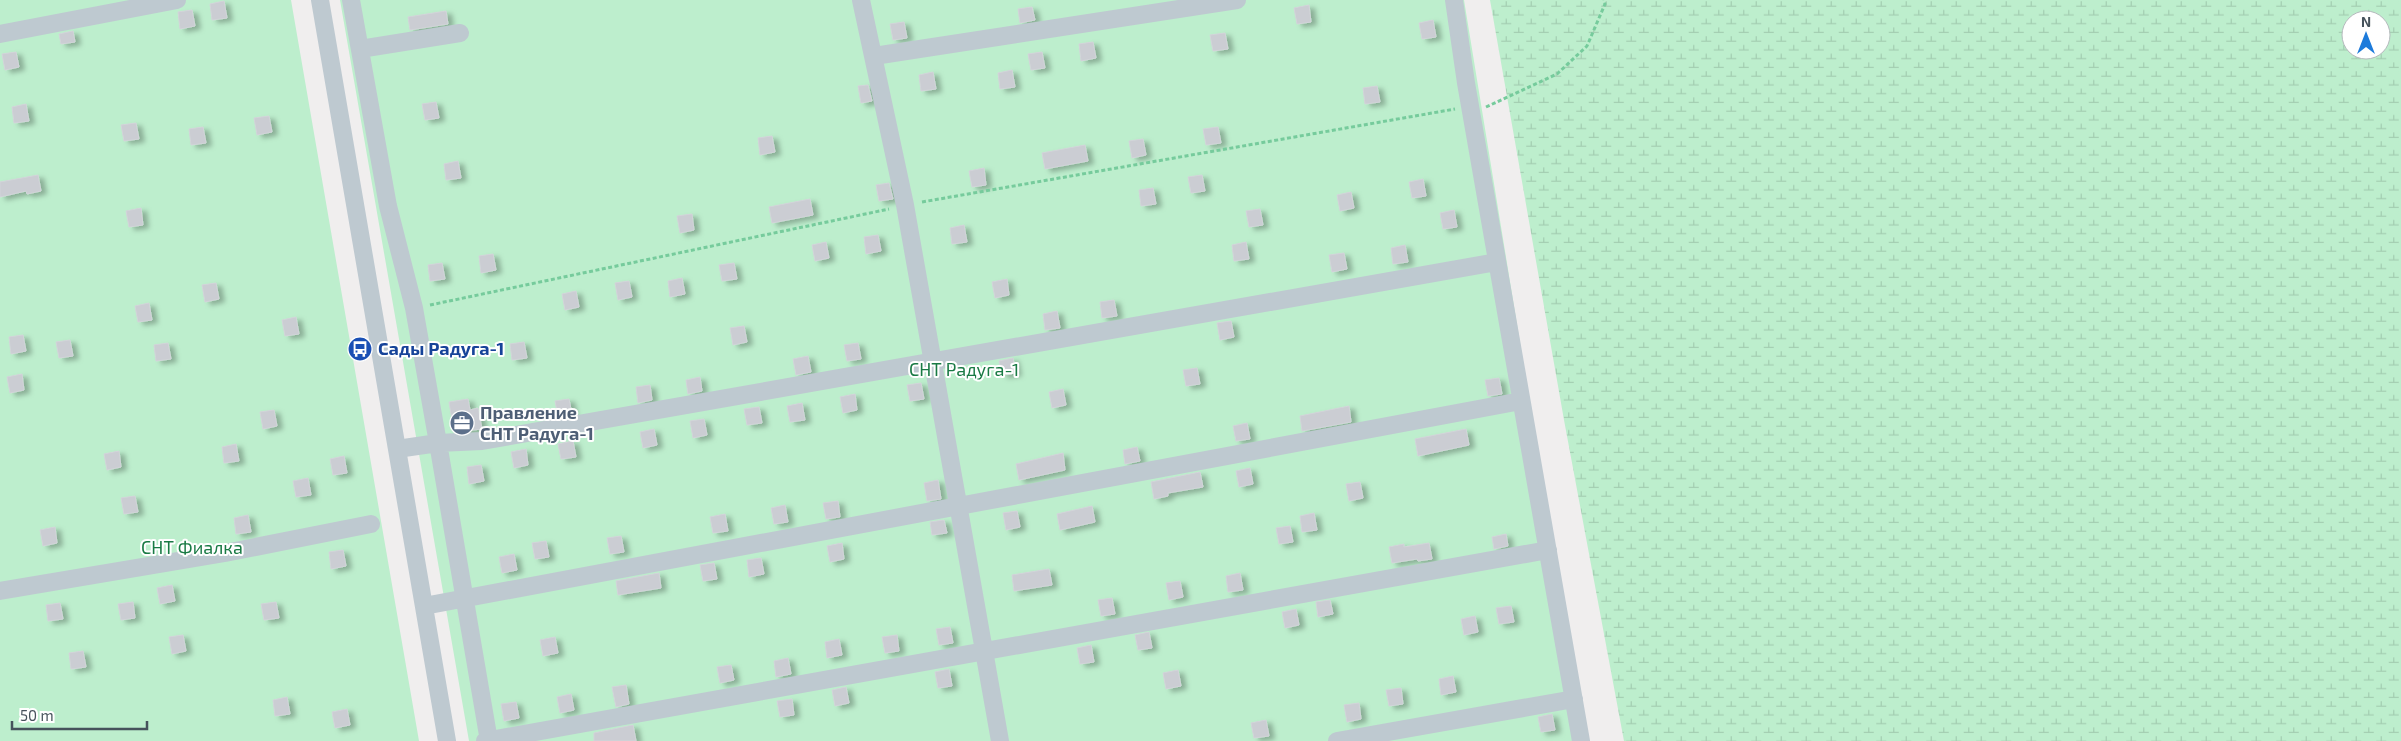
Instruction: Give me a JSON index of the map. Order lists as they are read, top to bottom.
{
  "parks": ["СНТ Радуга-1", "СНТ Фиалка"],
  "places": {
    "bus stop": ["Сады Радуга-1"],
    "office": ["Правление СНТ Радуга-1"]
  },
  "scale_bar": "50 m",
  "north": "top"
}
